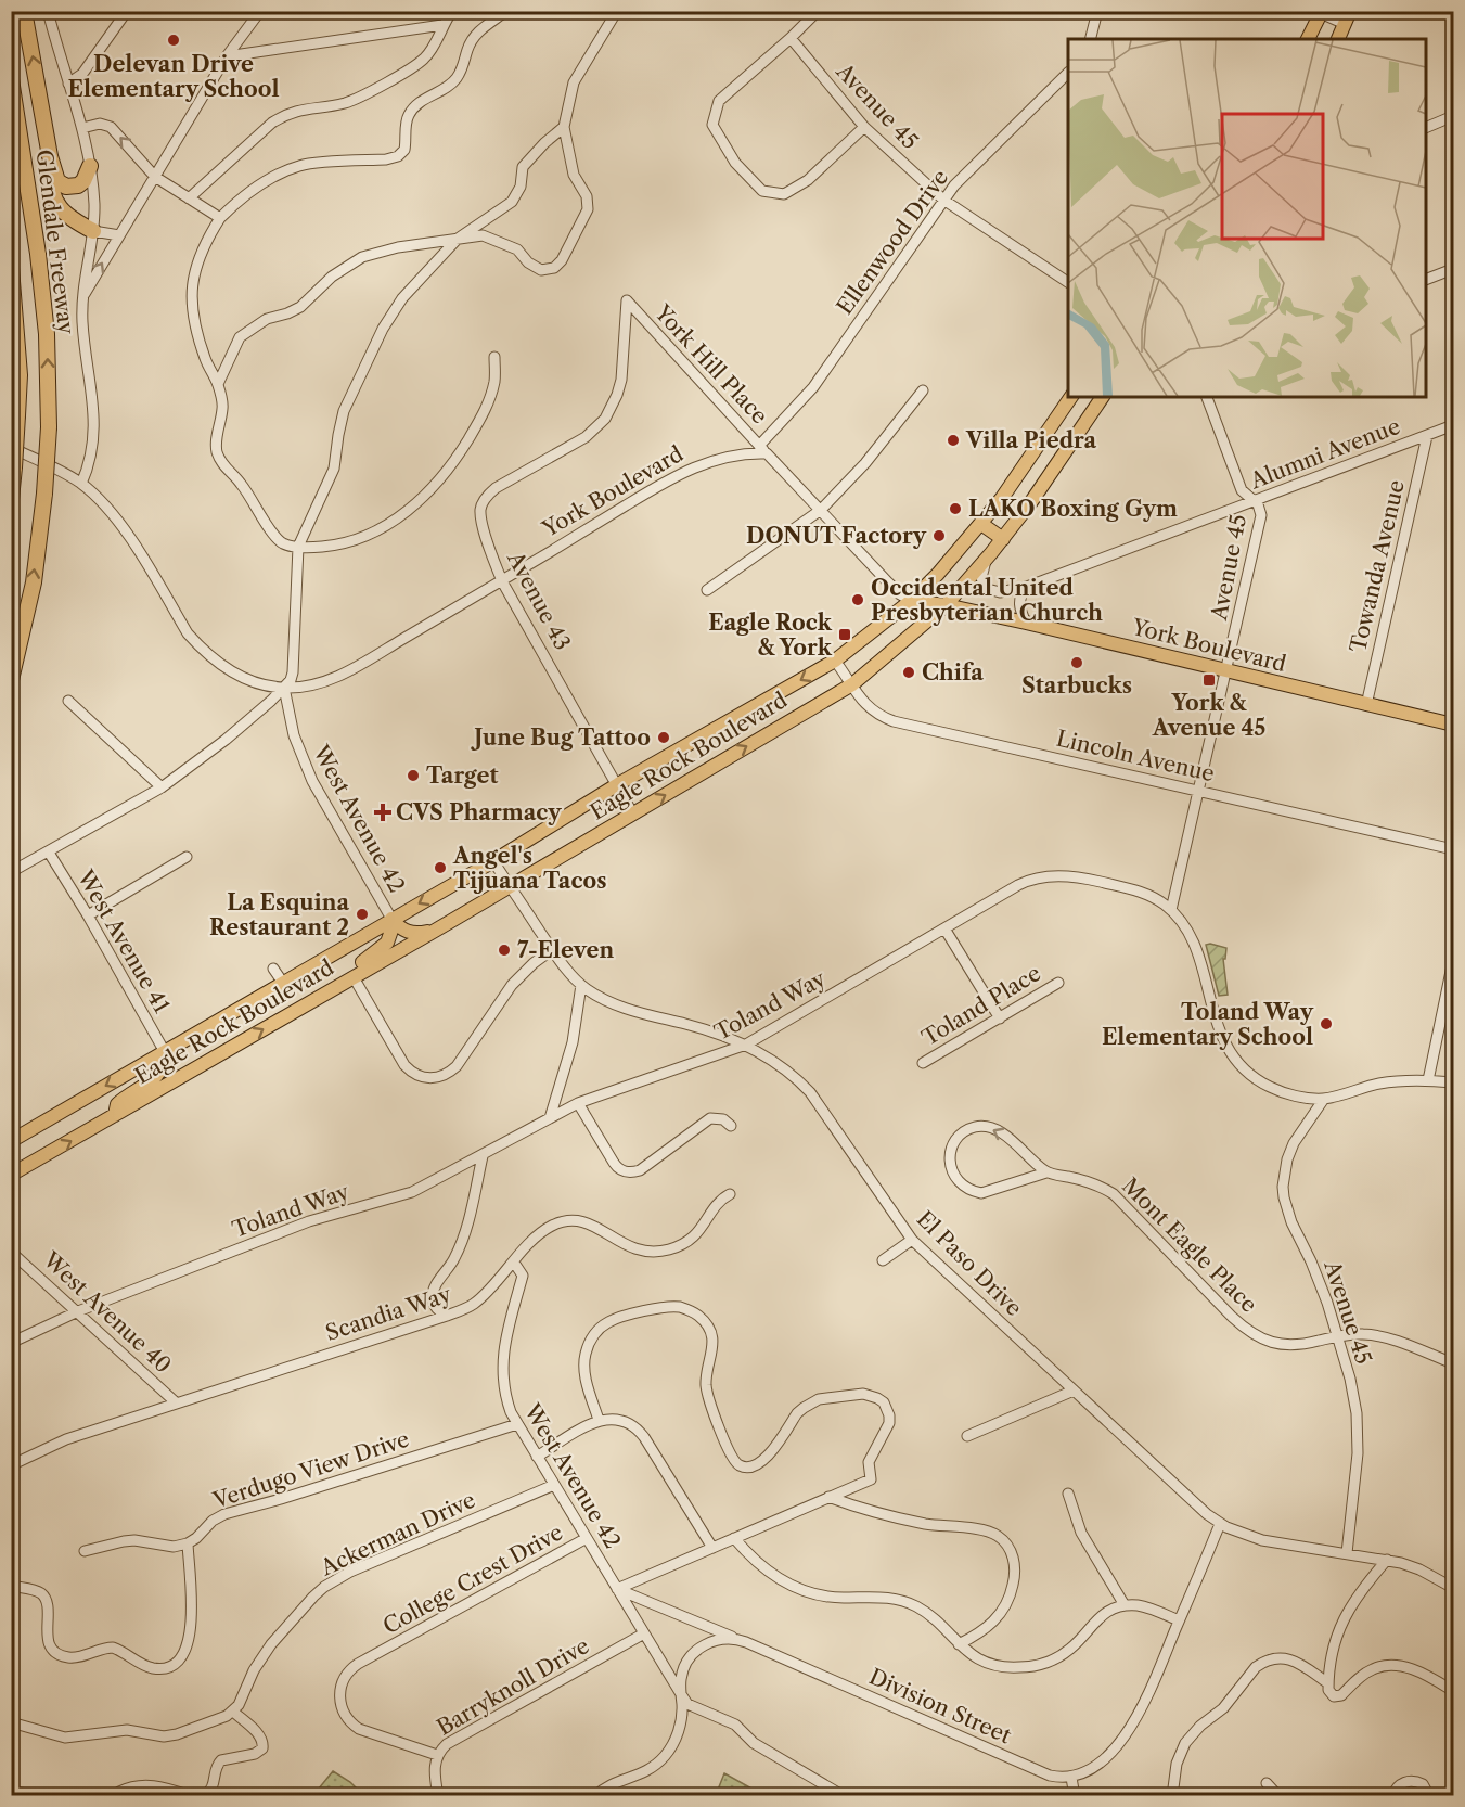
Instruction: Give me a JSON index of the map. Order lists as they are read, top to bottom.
{
  "streets": {
    "highway": ["Glendale Freeway"],
    "main road": ["York Boulevard", "Eagle Rock Boulevard"],
    "street": [
      "Avenue 45",
      "Ellenwood Drive",
      "York Hill Place",
      "Alumni Avenue",
      "Towanda Avenue",
      "Avenue 43",
      "Lincoln Avenue",
      "West Avenue 42",
      "West Avenue 41",
      "Toland Way",
      "Toland Place",
      "Mont Eagle Place",
      "El Paso Drive",
      "West Avenue 40",
      "Scandia Way",
      "Verdugo View Drive",
      "Ackerman Drive",
      "College Crest Drive",
      "Barryknoll Drive",
      "Division Street"
    ]
  },
  "crossings": [
    ["Avenue 45", "Ellenwood Drive"],
    ["Avenue 45", "Alumni Avenue"],
    ["Avenue 45", "York Boulevard"],
    ["Avenue 45", "Lincoln Avenue"],
    ["Avenue 45", "Toland Way"],
    ["Avenue 45", "Mont Eagle Place"],
    ["Avenue 45", "El Paso Drive"],
    ["Ellenwood Drive", "York Hill Place"],
    ["York Hill Place", "York Boulevard"],
    ["York Hill Place", "Avenue 43"],
    ["Alumni Avenue", "Towanda Avenue"],
    ["Alumni Avenue", "Eagle Rock Boulevard"],
    ["York Boulevard", "Towanda Avenue"],
    ["York Boulevard", "Avenue 43"],
    ["York Boulevard", "Eagle Rock Boulevard"],
    ["York Boulevard", "West Avenue 42"],
    ["Avenue 43", "Eagle Rock Boulevard"],
    ["Eagle Rock Boulevard", "Lincoln Avenue"],
    ["Eagle Rock Boulevard", "West Avenue 42"],
    ["Eagle Rock Boulevard", "West Avenue 41"],
    ["Eagle Rock Boulevard", "El Paso Drive"],
    ["West Avenue 42", "Scandia Way"],
    ["West Avenue 42", "Verdugo View Drive"],
    ["West Avenue 42", "Ackerman Drive"],
    ["West Avenue 42", "College Crest Drive"],
    ["West Avenue 42", "Barryknoll Drive"],
    ["West Avenue 42", "Division Street"],
    ["Toland Way", "El Paso Drive"],
    ["Toland Way", "West Avenue 40"],
    ["West Avenue 40", "Scandia Way"],
    ["College Crest Drive", "Barryknoll Drive"]
  ],
  "places": {
    "other": [
      "Delevan Drive Elementary School",
      "Villa Piedra",
      "LAKO Boxing Gym",
      "DONUT Factory",
      "Occidental United Presbyterian Church",
      "Starbucks",
      "Chifa",
      "June Bug Tattoo",
      "Target",
      "Angel's Tijuana Tacos",
      "La Esquina Restaurant 2",
      "7-Eleven",
      "Toland Way Elementary School"
    ],
    "transit": ["Eagle Rock & York", "York & Avenue 45"],
    "health": ["CVS Pharmacy"]
  }
}
